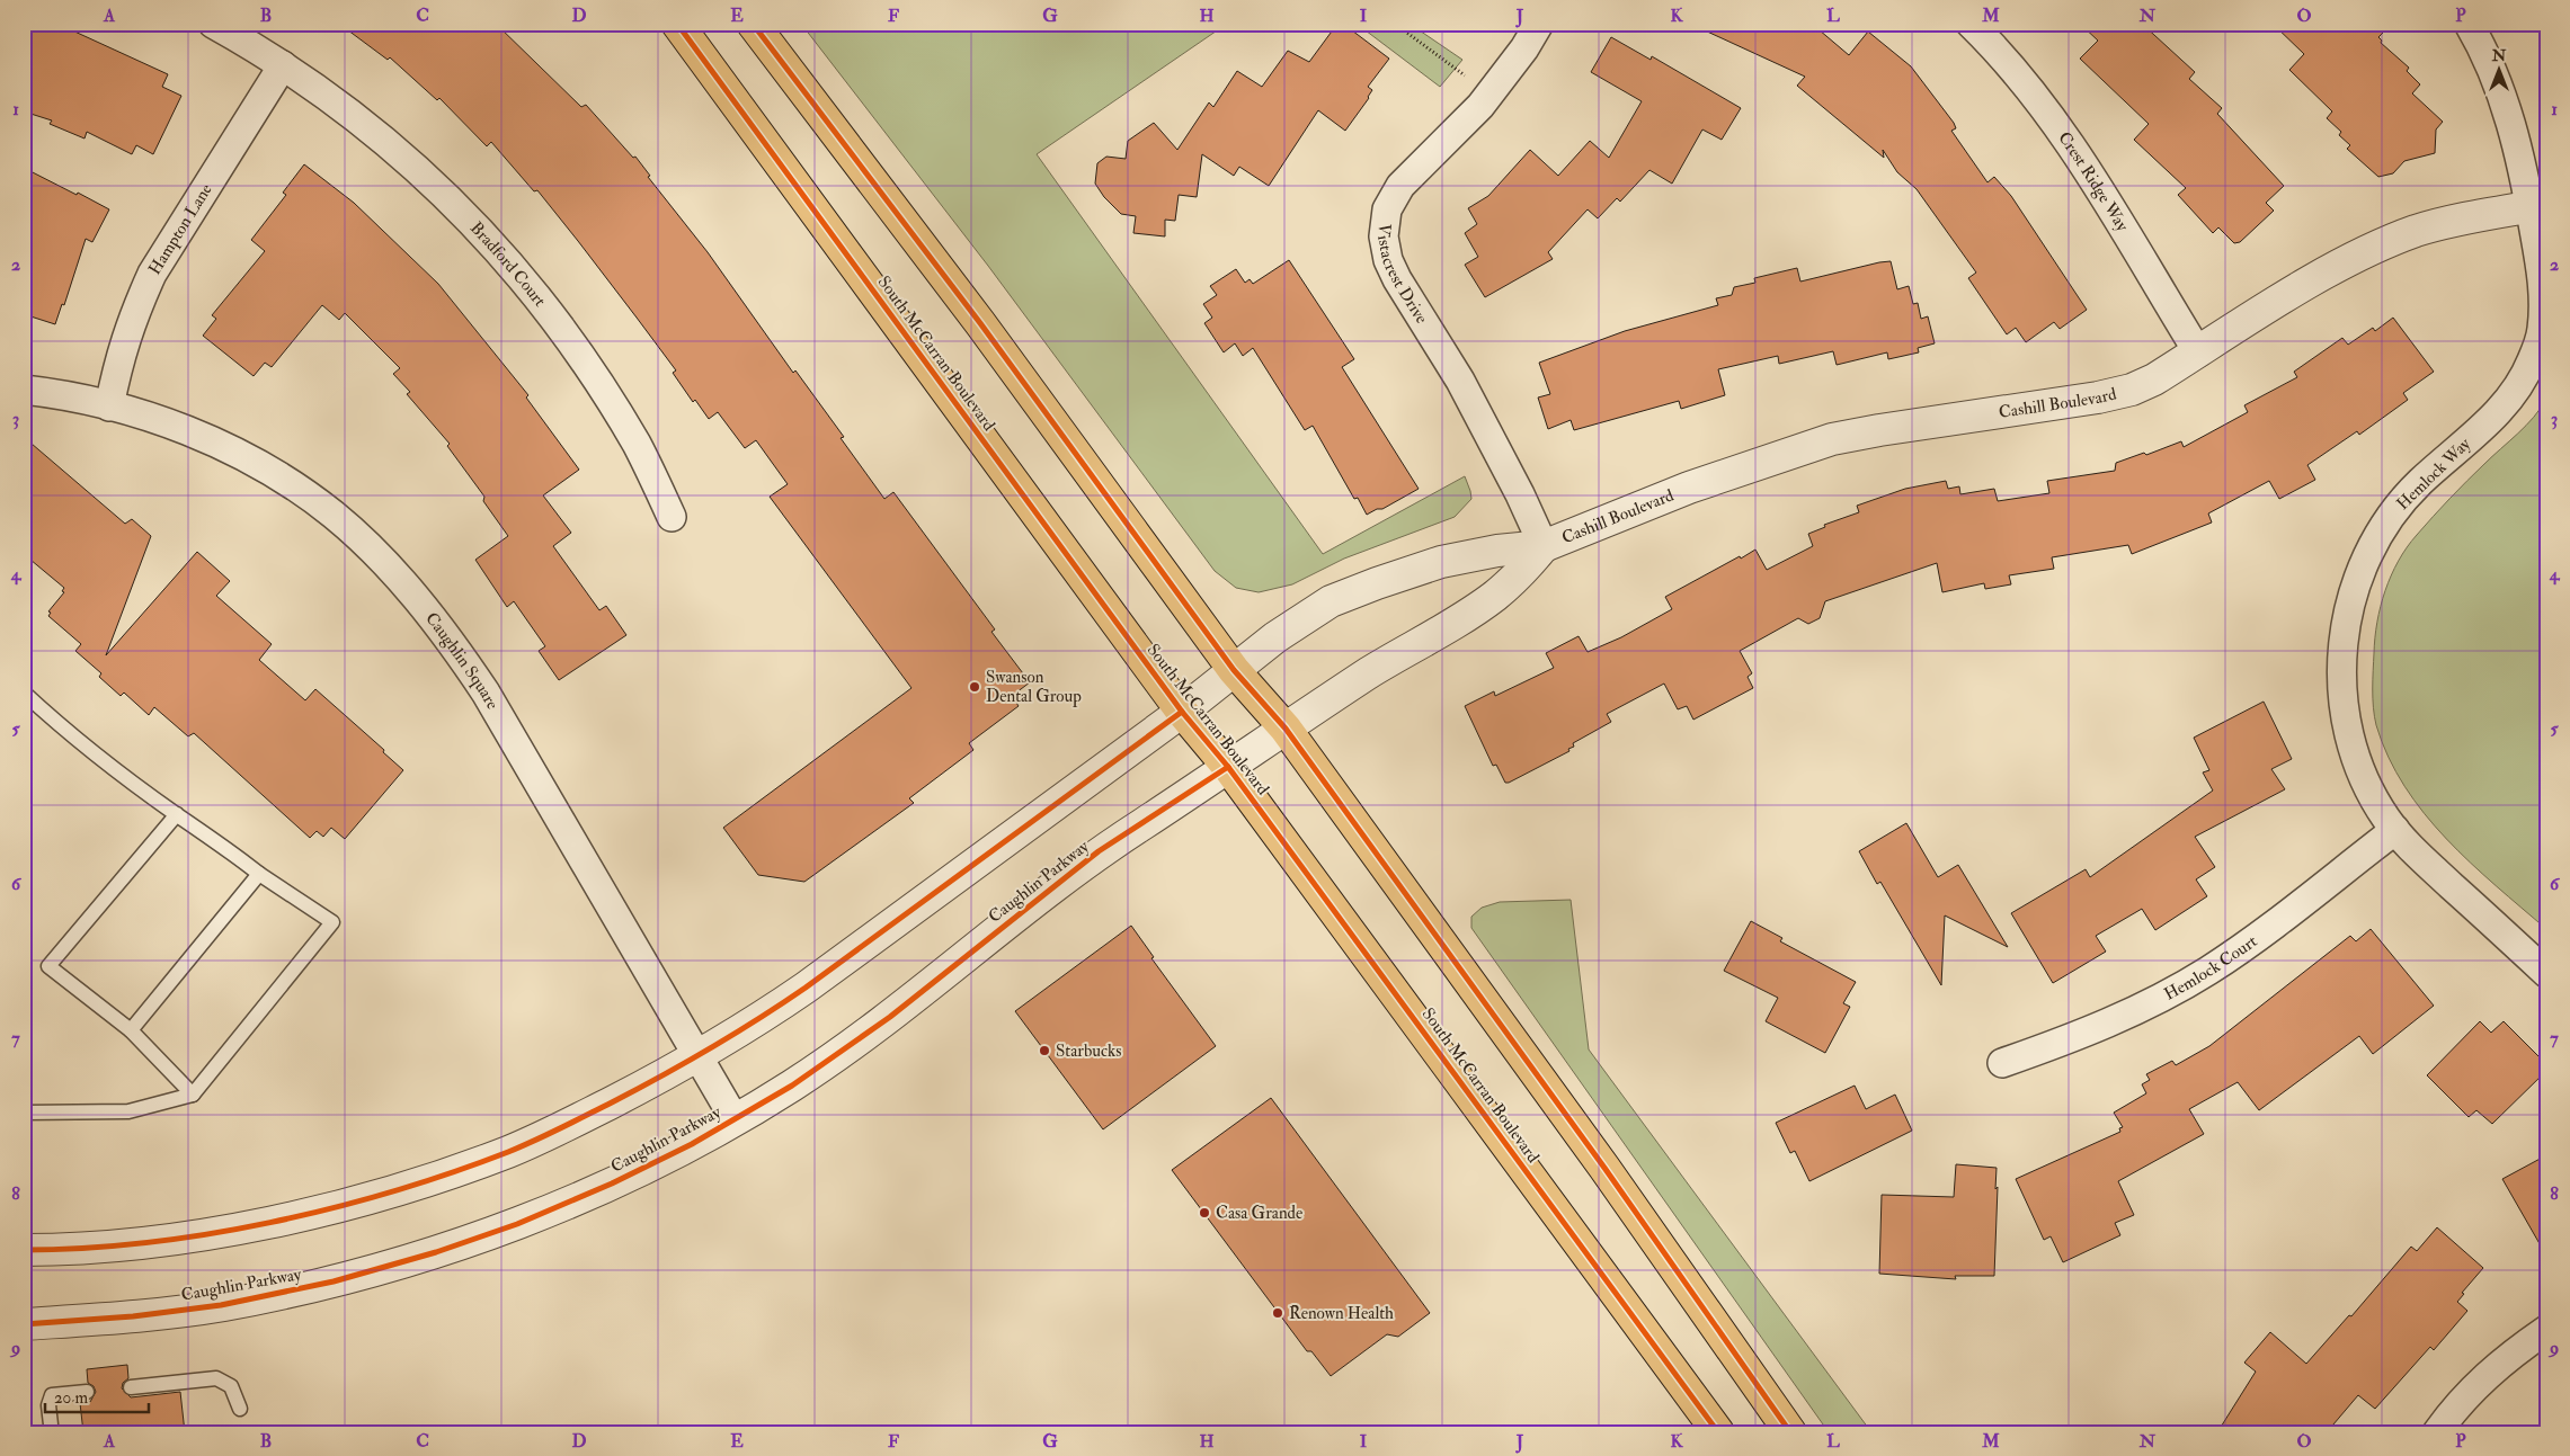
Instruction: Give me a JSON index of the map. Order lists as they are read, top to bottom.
{
  "streets": {
    "main road": ["South McCarran Boulevard"],
    "street": [
      "Crest Ridge Way",
      "Hampton Lane",
      "Bradford Court",
      "Vistacrest Drive",
      "Cashill Boulevard",
      "Hemlock Way",
      "Caughlin Square",
      "Caughlin Parkway",
      "Hemlock Court"
    ]
  },
  "crossings": [
    ["Crest Ridge Way", "Cashill Boulevard"],
    ["Hampton Lane", "Bradford Court"],
    ["Hampton Lane", "Caughlin Square"],
    ["Vistacrest Drive", "Cashill Boulevard"],
    ["South McCarran Boulevard", "Cashill Boulevard"],
    ["South McCarran Boulevard", "Caughlin Parkway"],
    ["Cashill Boulevard", "Hemlock Way"],
    ["Cashill Boulevard", "Caughlin Parkway"],
    ["Hemlock Way", "Hemlock Court"],
    ["Caughlin Square", "Caughlin Parkway"]
  ],
  "places": [
    "Swanson Dental Group",
    "Starbucks",
    "Casa Grande",
    "Renown Health"
  ],
  "scale_bar": "20 m",
  "north": "top",
  "grid": {
    "columns": [
      "A",
      "B",
      "C",
      "D",
      "E",
      "F",
      "G",
      "H",
      "I",
      "J",
      "K",
      "L",
      "M",
      "N",
      "O",
      "P"
    ],
    "rows": [
      "1",
      "2",
      "3",
      "4",
      "5",
      "6",
      "7",
      "8",
      "9"
    ]
  }
}
